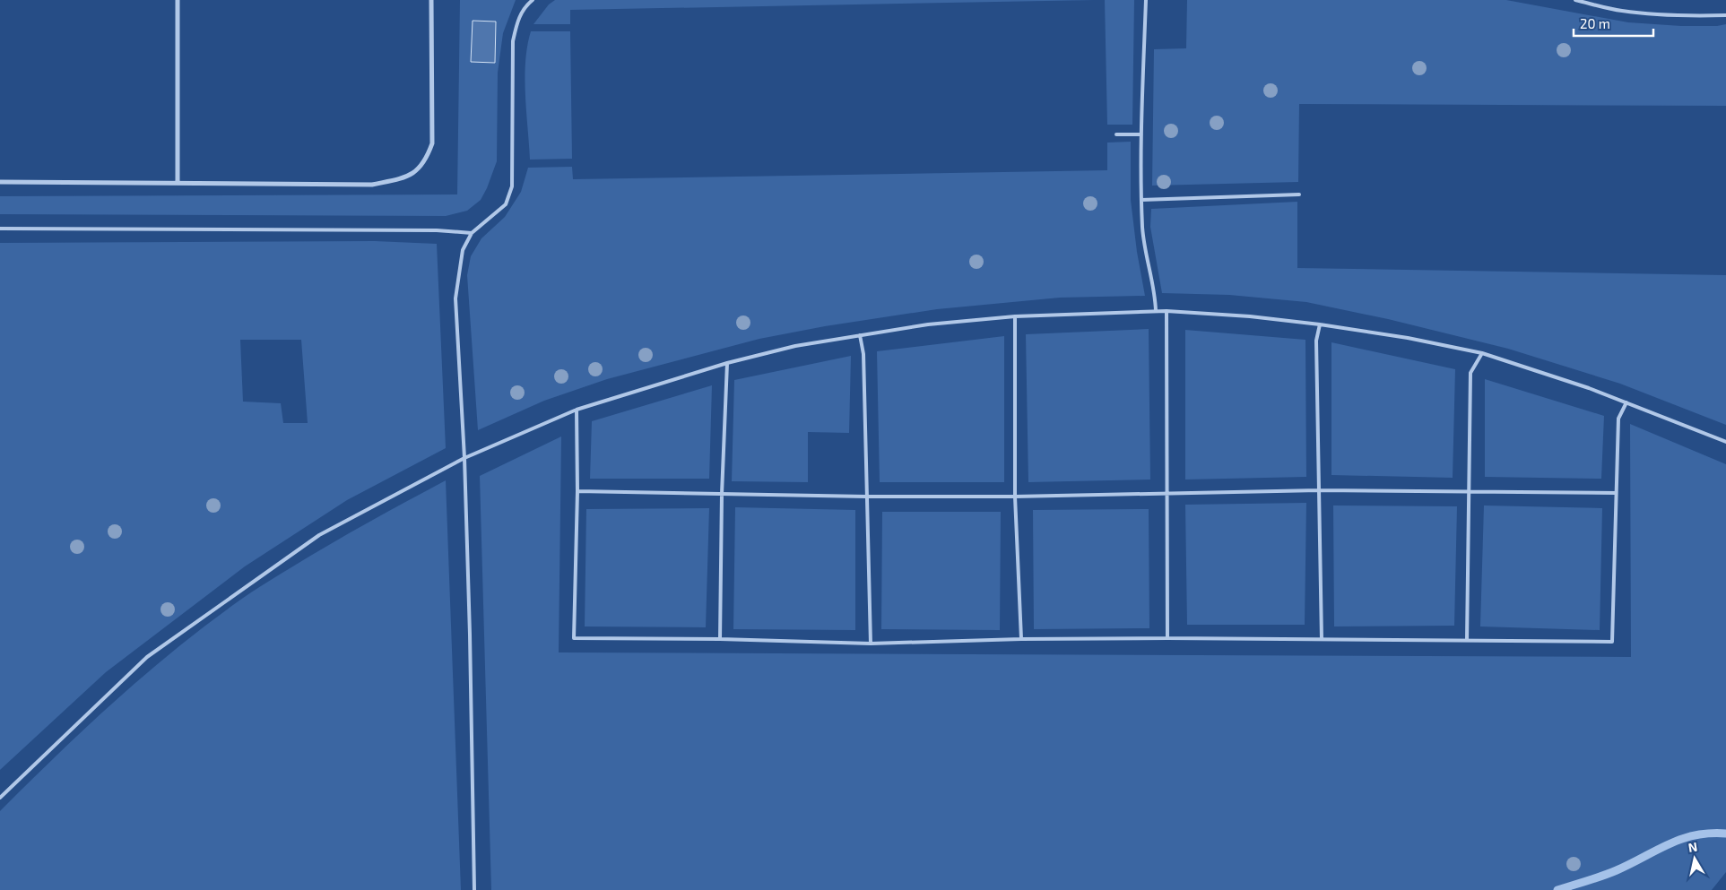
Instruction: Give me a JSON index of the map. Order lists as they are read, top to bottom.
{
  "scale_bar": "20 m",
  "north": "top"
}
